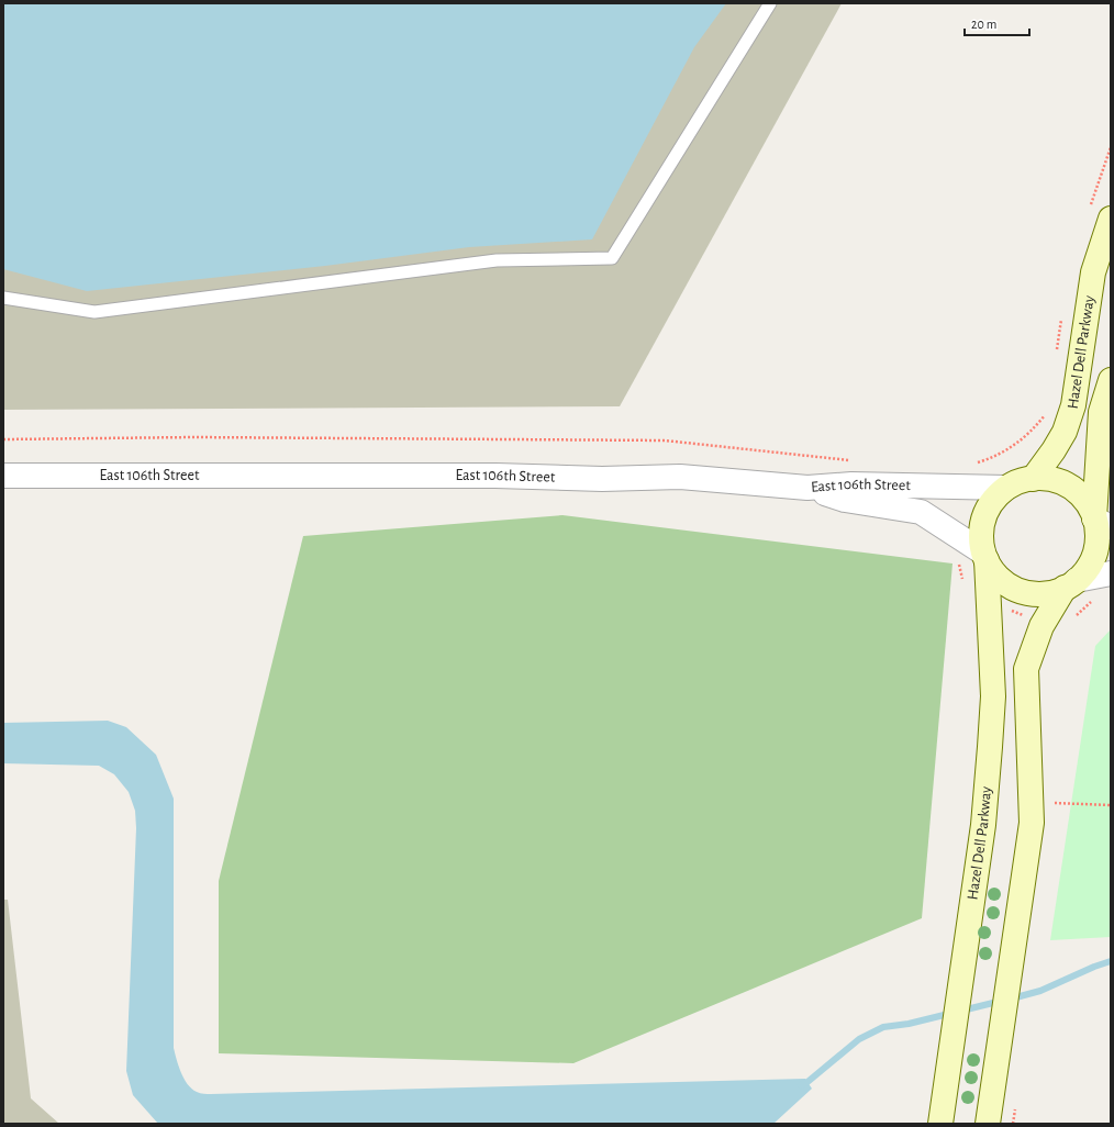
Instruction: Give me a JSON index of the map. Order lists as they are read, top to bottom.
{
  "streets": {
    "main road": ["Hazel Dell Parkway"],
    "street": ["East 106th Street"]
  },
  "crossings": [
    ["Hazel Dell Parkway", "East 106th Street"]
  ],
  "scale_bar": "20 m"
}
